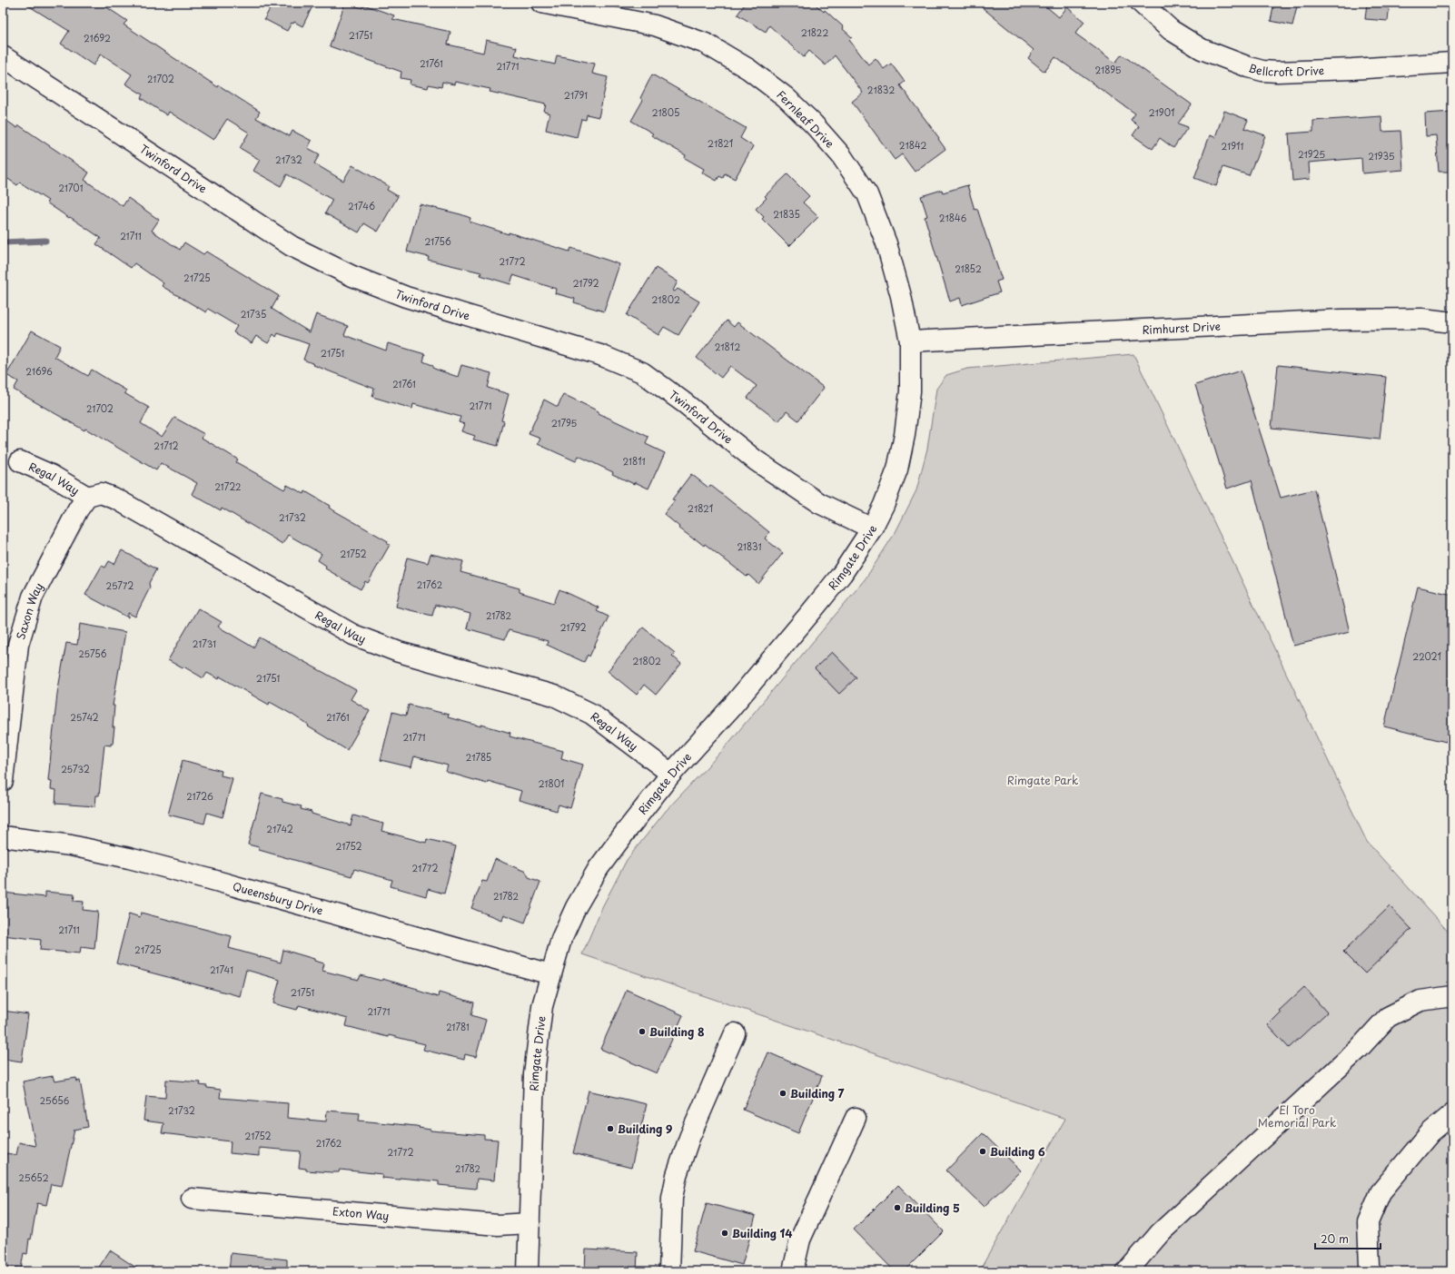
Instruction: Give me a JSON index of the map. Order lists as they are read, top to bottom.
{
  "streets": {
    "street": [
      "Bellcroft Drive",
      "Fernleaf Drive",
      "Twinford Drive",
      "Rimhurst Drive",
      "Regal Way",
      "Rimgate Drive",
      "Saxon Way",
      "Queensbury Drive",
      "Exton Way"
    ]
  },
  "crossings": [
    ["Fernleaf Drive", "Rimhurst Drive"],
    ["Fernleaf Drive", "Rimgate Drive"],
    ["Twinford Drive", "Rimgate Drive"],
    ["Rimhurst Drive", "Rimgate Drive"],
    ["Regal Way", "Rimgate Drive"],
    ["Regal Way", "Saxon Way"],
    ["Rimgate Drive", "Queensbury Drive"],
    ["Rimgate Drive", "Exton Way"]
  ],
  "parks": ["Rimgate Park", "El Toro Memorial Park"],
  "places": [
    "Building 8",
    "Building 7",
    "Building 9",
    "Building 6",
    "Building 5",
    "Building 14"
  ],
  "house_numbers": [
    "21822",
    "21751",
    "21692",
    "21761",
    "21771",
    "21895",
    "21702",
    "21832",
    "21791",
    "21805",
    "21901",
    "21821",
    "21842",
    "21911",
    "21925",
    "21935",
    "21732",
    "21701",
    "21746",
    "21835",
    "21846",
    "21711",
    "21756",
    "21772",
    "21852",
    "21725",
    "21792",
    "21802",
    "21735",
    "21812",
    "21751",
    "21696",
    "21761",
    "21771",
    "21702",
    "21795",
    "21712",
    "21811",
    "21722",
    "21821",
    "21732",
    "21831",
    "21752",
    "21762",
    "25772",
    "21782",
    "21792",
    "21731",
    "25756",
    "22021",
    "21802",
    "21751",
    "25742",
    "21761",
    "21771",
    "21785",
    "25732",
    "21801",
    "21726",
    "21742",
    "21752",
    "21772",
    "21782",
    "21711",
    "21725",
    "21741",
    "21751",
    "21771",
    "21781",
    "25656",
    "21732",
    "21752",
    "21762",
    "21772",
    "21782",
    "25652"
  ],
  "scale_bar": "20 m"
}
